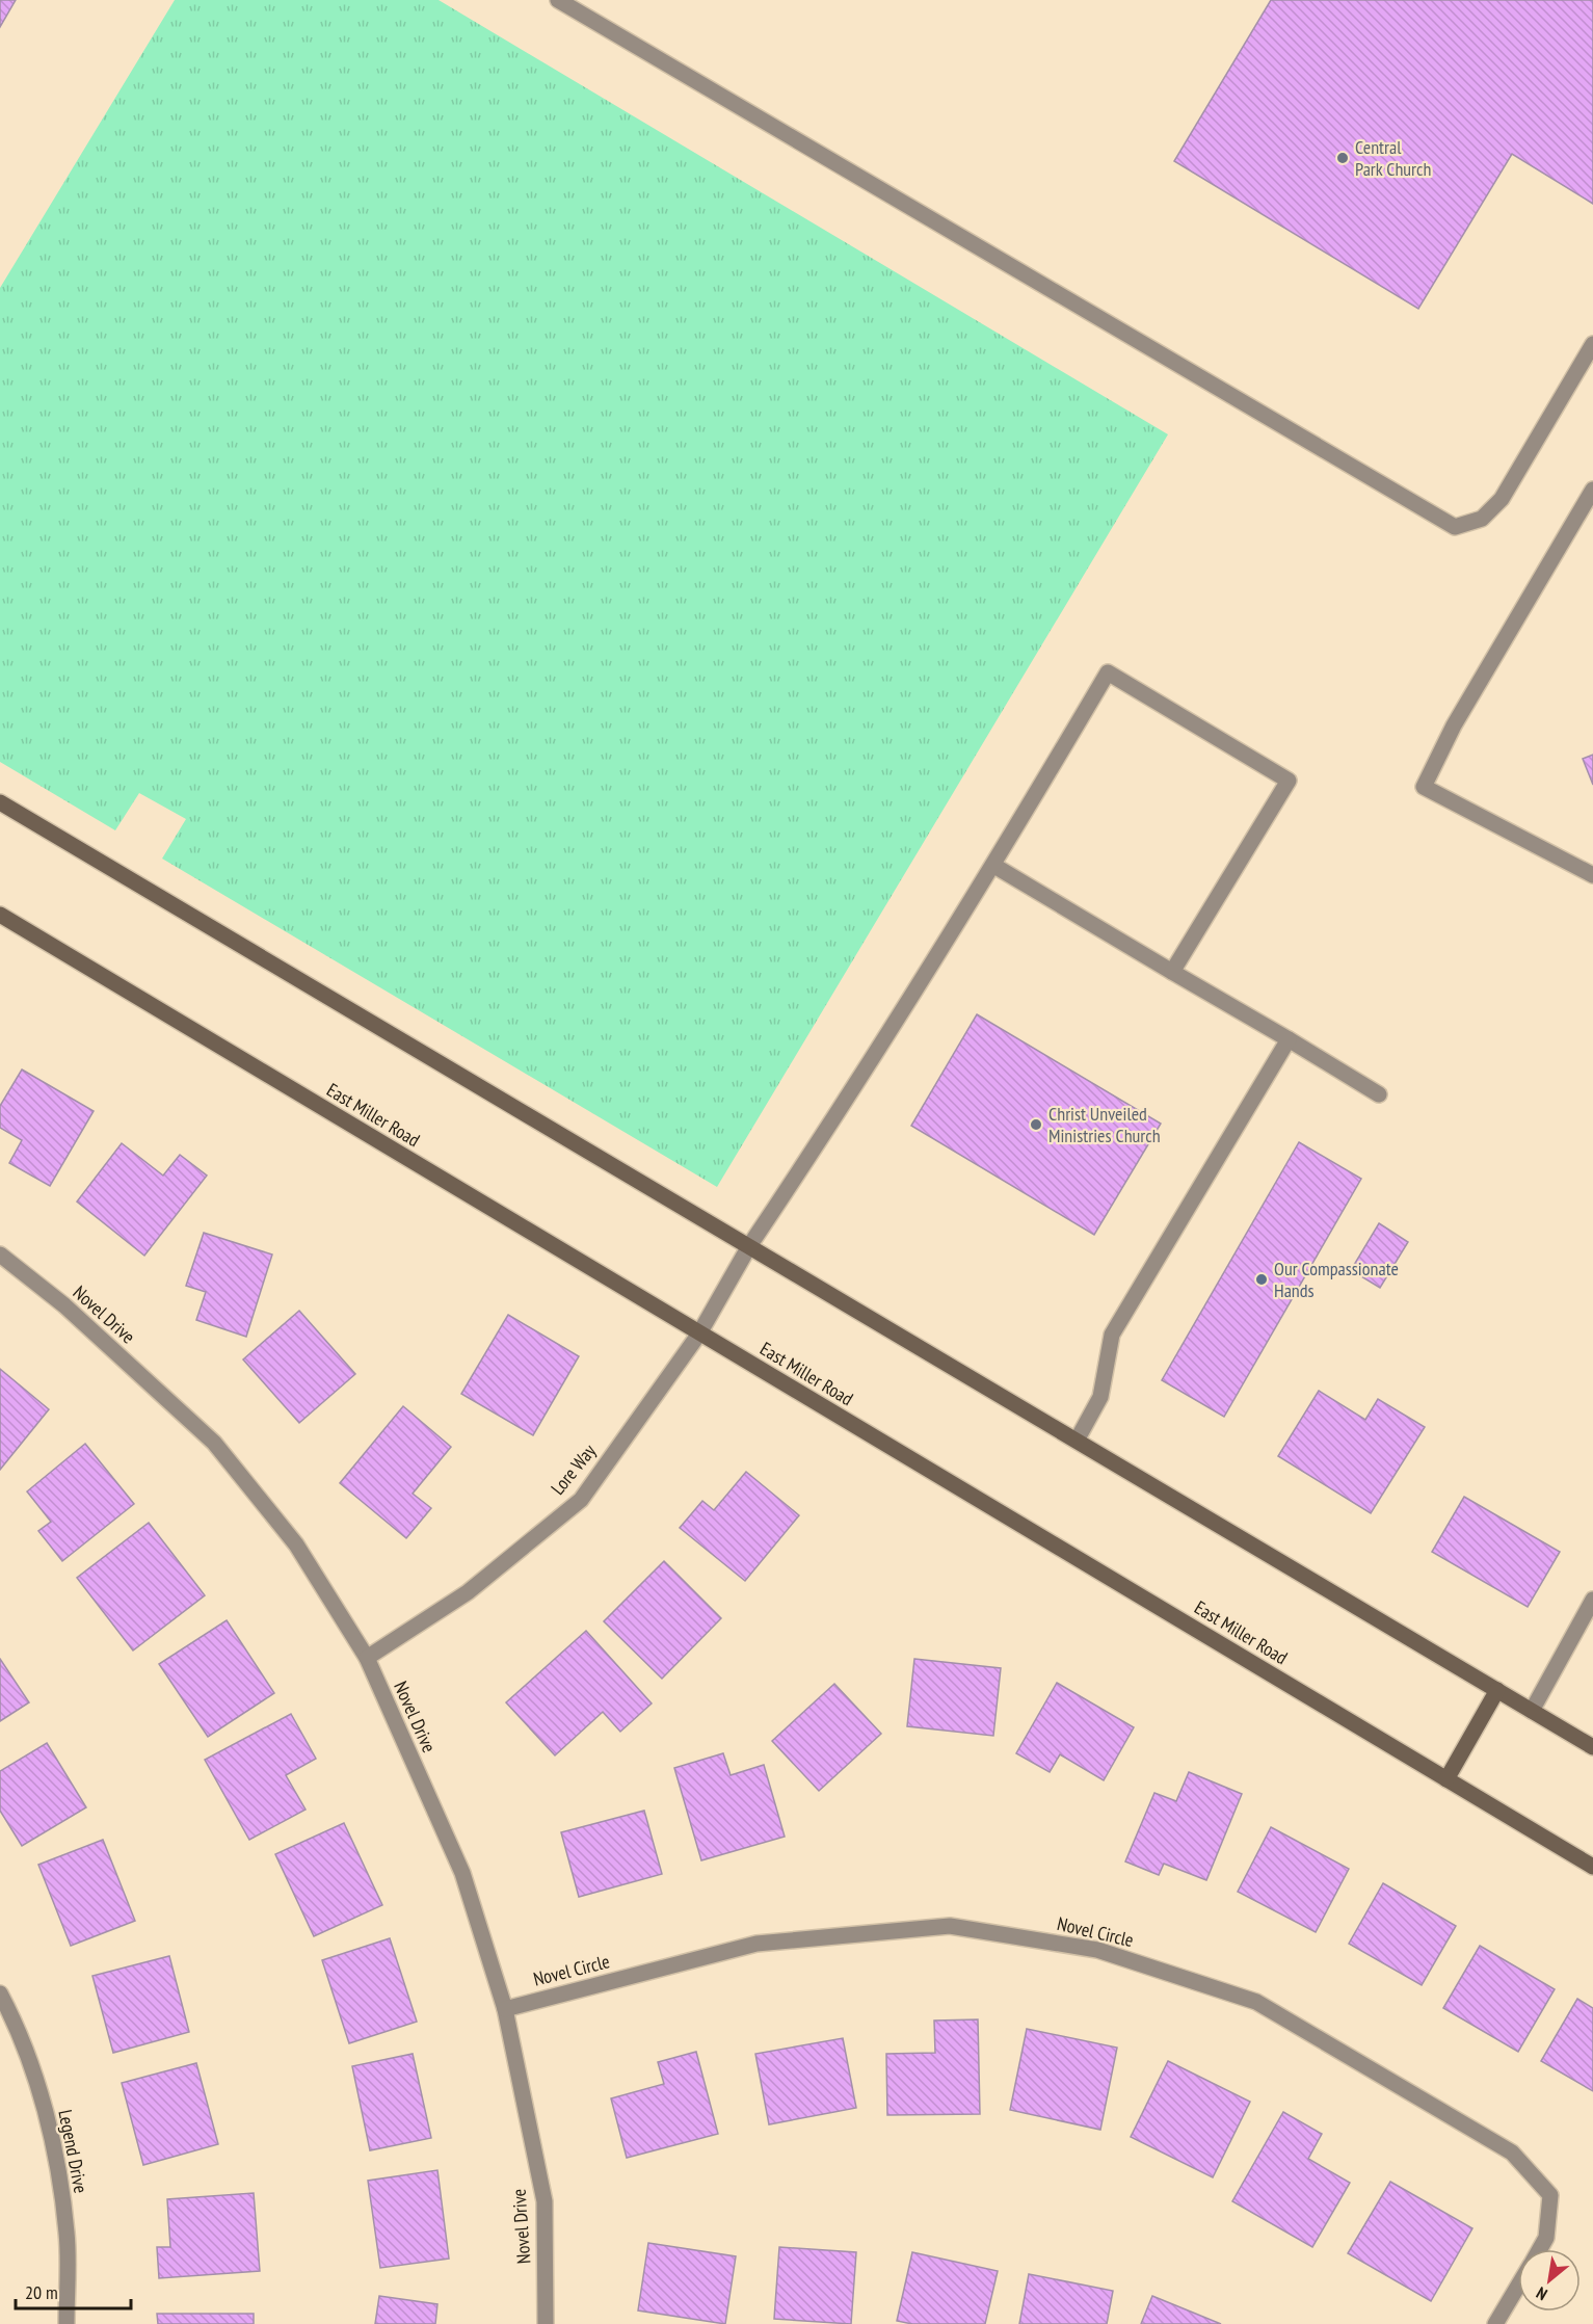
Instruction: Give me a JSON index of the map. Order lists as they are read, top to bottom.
{
  "streets": {
    "main road": ["East Miller Road"],
    "street": [
      "Novel Drive",
      "Lore Way",
      "Novel Circle",
      "Legend Drive"
    ]
  },
  "crossings": [
    ["East Miller Road", "Lore Way"],
    ["Novel Drive", "Lore Way"],
    ["Novel Drive", "Novel Circle"]
  ],
  "places": ["Central Park Church", "Christ Unveiled Ministries Church", "Our Compassionate Hands"],
  "scale_bar": "20 m",
  "north": "bottom left"
}
